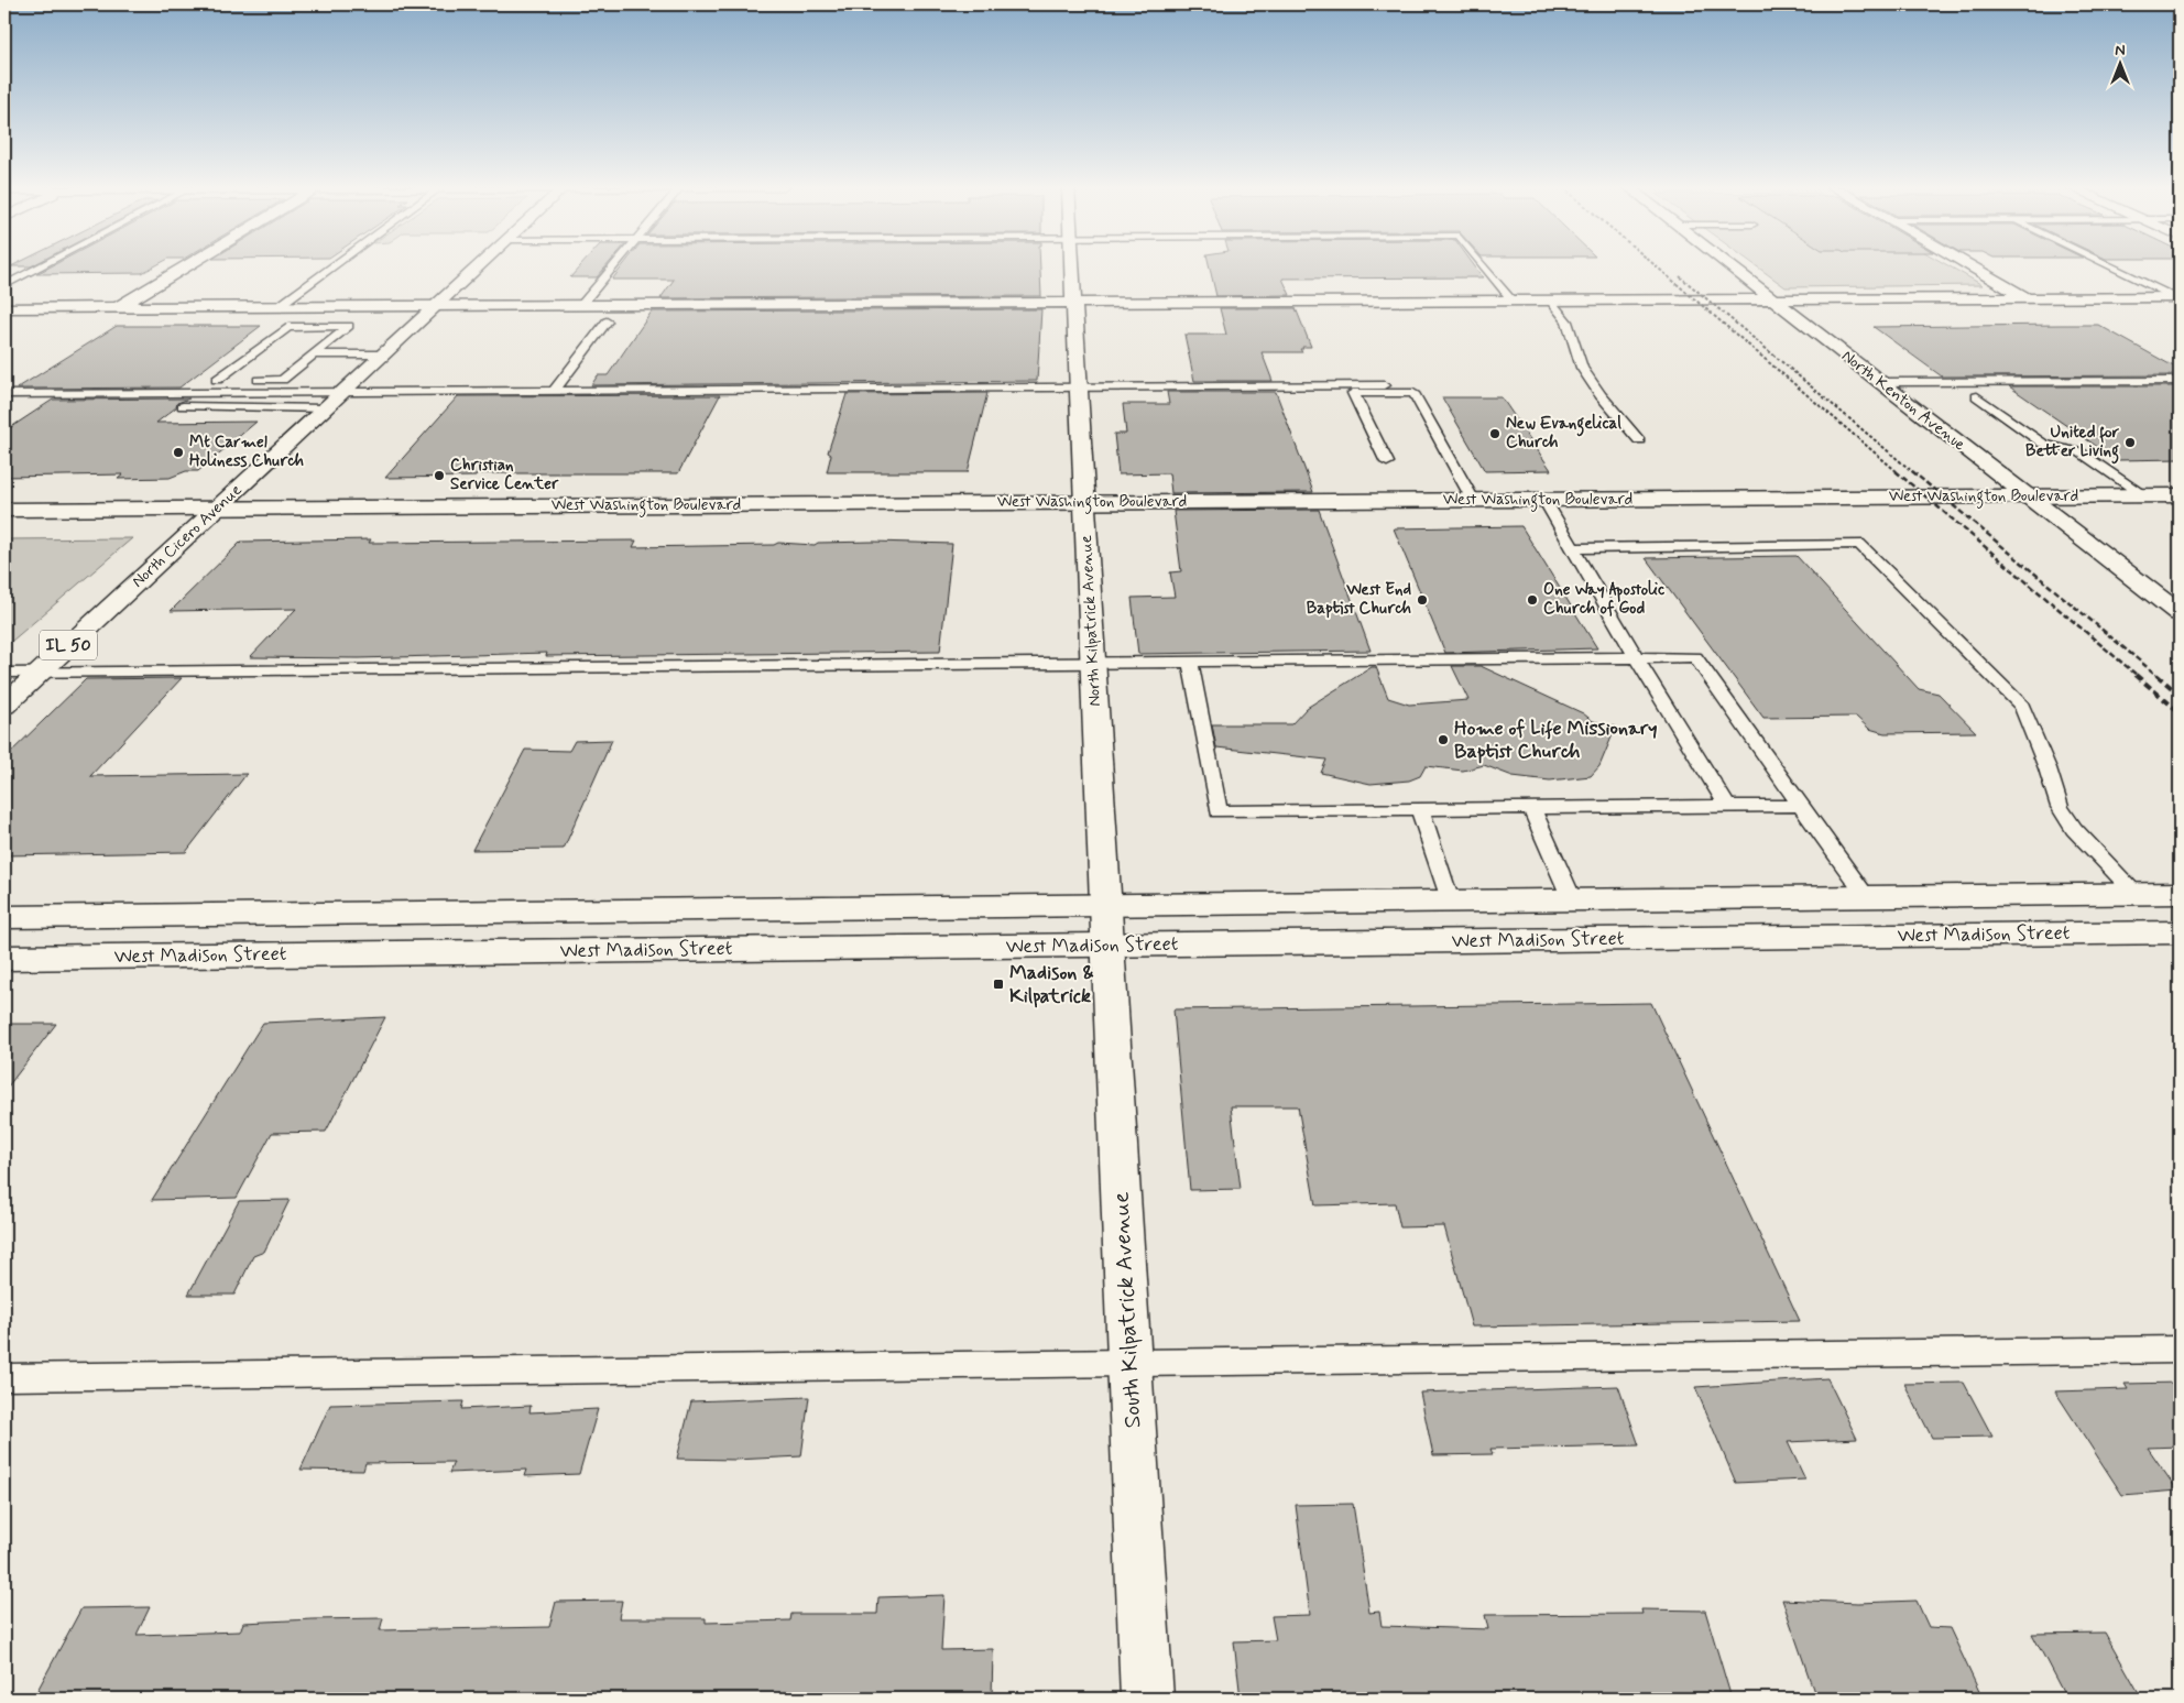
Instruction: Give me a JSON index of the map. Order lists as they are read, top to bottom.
{
  "streets": {
    "street": [
      "North Kenton Avenue",
      "West Washington Boulevard",
      "North Cicero Avenue",
      "North Kilpatrick Avenue",
      "IL 50",
      "West Madison Street",
      "South Kilpatrick Avenue"
    ]
  },
  "crossings": [
    ["North Kenton Avenue", "West Washington Boulevard"],
    ["West Washington Boulevard", "North Cicero Avenue"],
    ["West Washington Boulevard", "North Kilpatrick Avenue"],
    ["North Kilpatrick Avenue", "West Madison Street"],
    ["North Kilpatrick Avenue", "South Kilpatrick Avenue"],
    ["West Madison Street", "South Kilpatrick Avenue"]
  ],
  "places": {
    "other": [
      "New Evangelical Church",
      "United for Better Living",
      "Mt Carmel Holiness Church",
      "Christian Service Center",
      "West End Baptist Church",
      "One Way Apostolic Church of God",
      "Home of Life Missionary Baptist Church"
    ],
    "transit": ["Madison & Kilpatrick"]
  },
  "north": "top"
}
